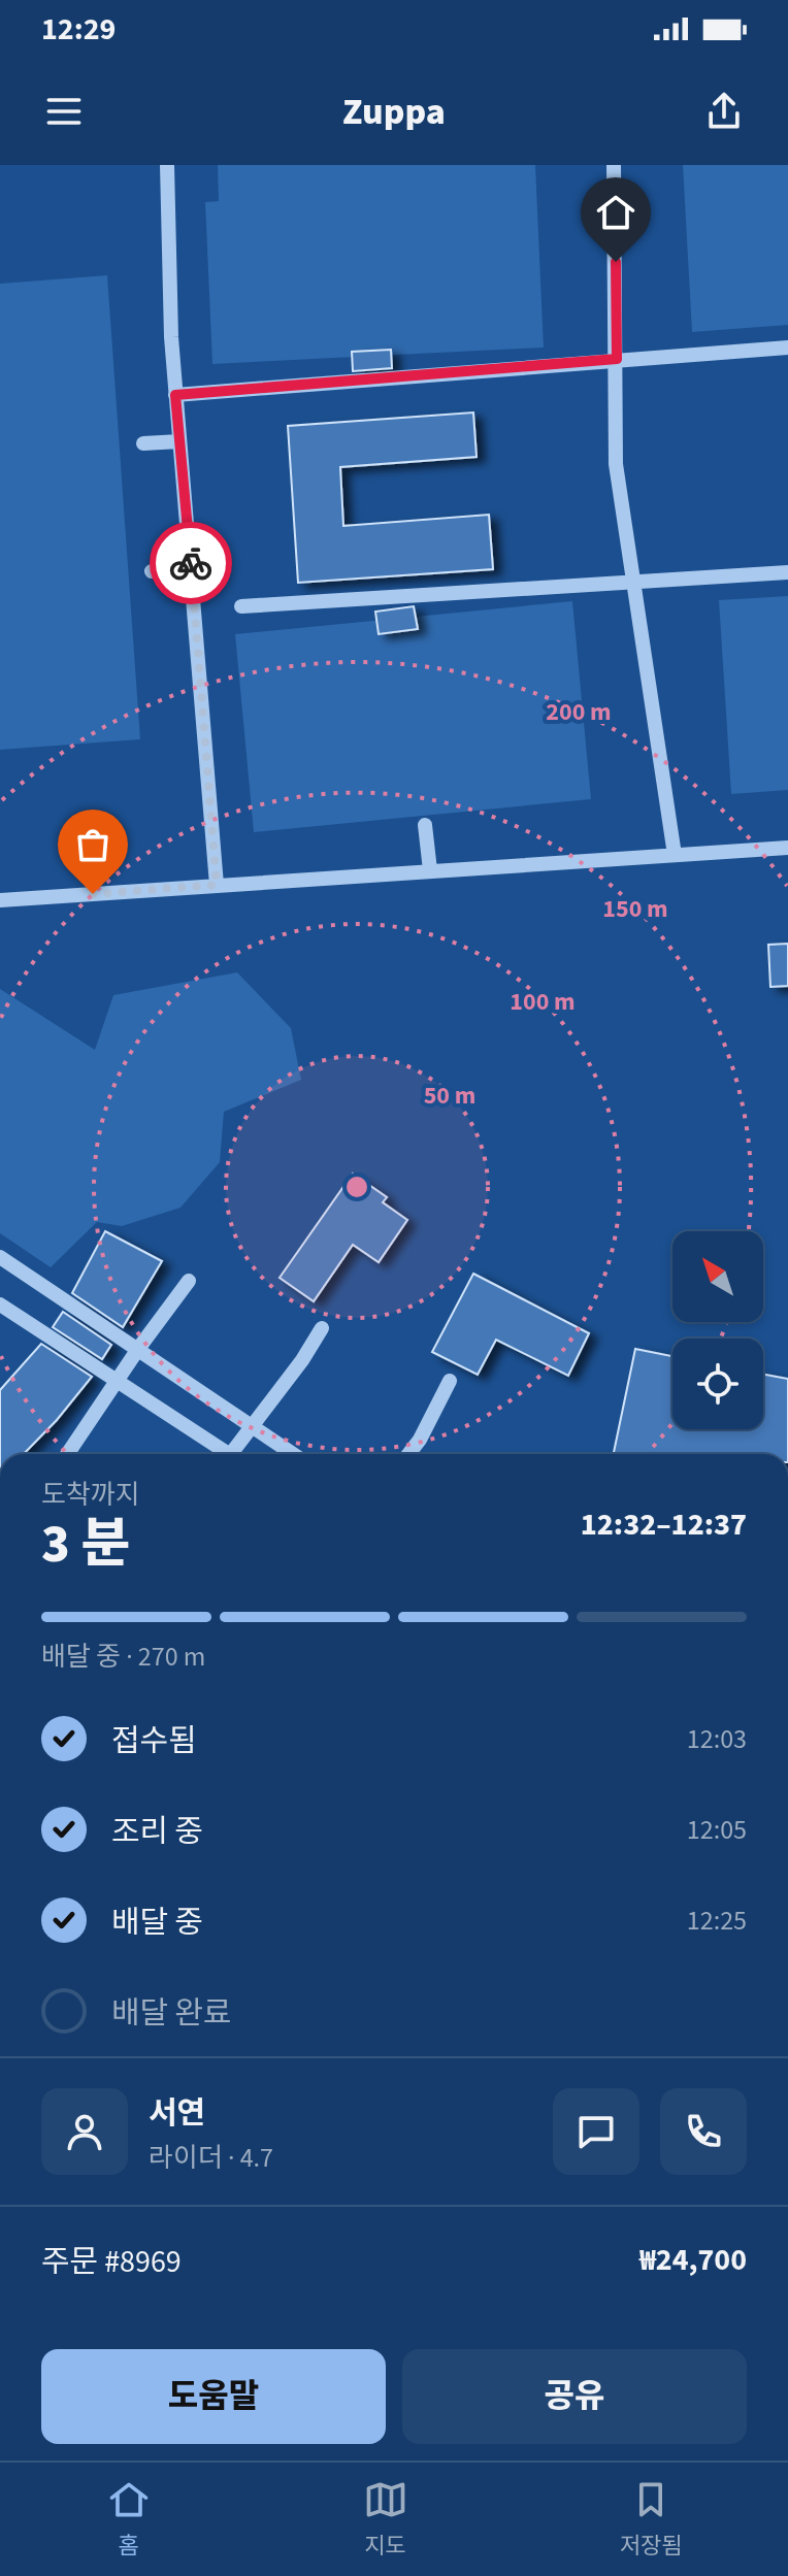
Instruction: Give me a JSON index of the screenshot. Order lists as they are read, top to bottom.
{
  "north": "top left",
  "page": {
    "status": "12:29",
    "header": "Zuppa",
    "heading": ["3 분", "도착까지", "12:32–12:37"],
    "panel": [
      "서연",
      "라이더 · 4.7",
      "주문 #8969",
      "₩24,700"
    ],
    "bar": "배달 중 · 270 m",
    "list": [
      ["접수됨", "12:03"],
      ["조리 중", "12:05"],
      ["배달 중", "12:25"],
      "배달 완료"
    ],
    "buttons": ["도움말", "공유"],
    "tabs": ["홈", "지도", "저장됨"]
  },
  "rings": [
    "200 m",
    "150 m",
    "100 m",
    "50 m"
  ]
}
